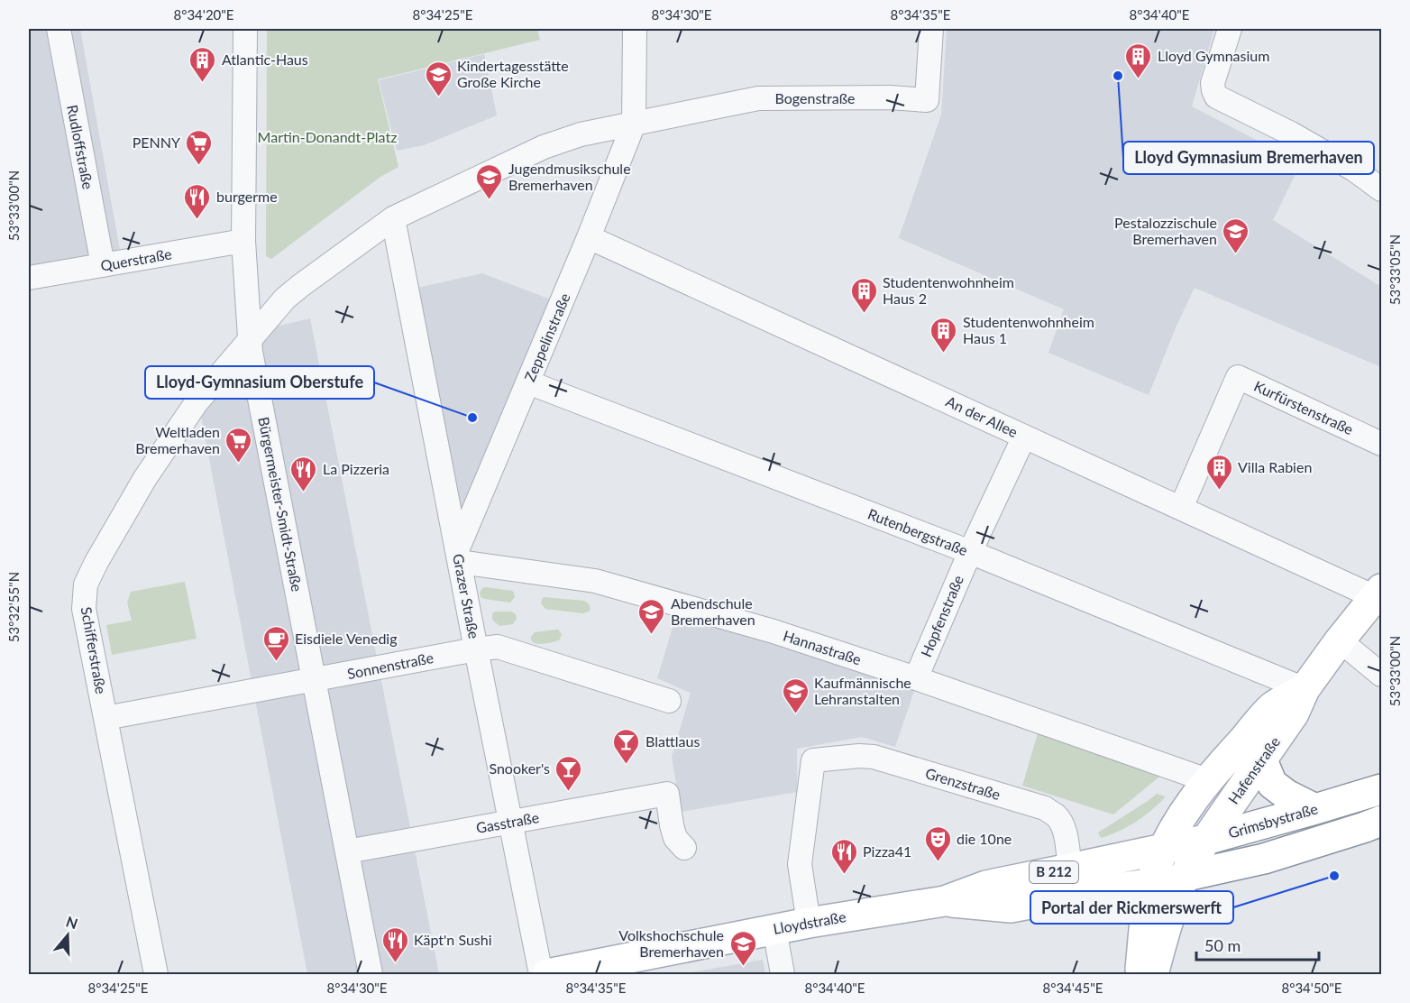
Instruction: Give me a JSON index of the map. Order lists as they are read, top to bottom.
{
  "streets": {
    "main road": [
      "Hafenstraße",
      "Grimsbystraße",
      "B 212",
      "Lloydstraße"
    ],
    "street": [
      "Bogenstraße",
      "Rudloffstraße",
      "Querstraße",
      "Zeppelinstraße",
      "Kurfürstenstraße",
      "An der Allee",
      "Bürgermeister-Smidt-Straße",
      "Rutenbergstraße",
      "Grazer Straße",
      "Hopfenstraße",
      "Hannastraße",
      "Schifferstraße",
      "Sonnenstraße",
      "Grenzstraße",
      "Gasstraße"
    ]
  },
  "crossings": [
    ["Bogenstraße", "Zeppelinstraße"],
    ["Bogenstraße", "Schifferstraße"],
    ["Rudloffstraße", "Querstraße"],
    ["Querstraße", "Bürgermeister-Smidt-Straße"],
    ["Zeppelinstraße", "An der Allee"],
    ["Zeppelinstraße", "Rutenbergstraße"],
    ["Zeppelinstraße", "Grazer Straße"],
    ["Zeppelinstraße", "Hannastraße"],
    ["Zeppelinstraße", "Schifferstraße"],
    ["Kurfürstenstraße", "An der Allee"],
    ["An der Allee", "Hopfenstraße"],
    ["An der Allee", "Hafenstraße"],
    ["Bürgermeister-Smidt-Straße", "Schifferstraße"],
    ["Bürgermeister-Smidt-Straße", "Sonnenstraße"],
    ["Bürgermeister-Smidt-Straße", "Gasstraße"],
    ["Rutenbergstraße", "Hopfenstraße"],
    ["Rutenbergstraße", "Hafenstraße"],
    ["Grazer Straße", "Hannastraße"],
    ["Grazer Straße", "Schifferstraße"],
    ["Grazer Straße", "Sonnenstraße"],
    ["Grazer Straße", "Gasstraße"],
    ["Hopfenstraße", "Hannastraße"],
    ["Hannastraße", "Hafenstraße"],
    ["Schifferstraße", "Sonnenstraße"],
    ["Hafenstraße", "Grimsbystraße"],
    ["Hafenstraße", "B 212"],
    ["Hafenstraße", "Lloydstraße"],
    ["Grenzstraße", "B 212"],
    ["Grenzstraße", "Lloydstraße"],
    ["Grimsbystraße", "Lloydstraße"],
    ["B 212", "Lloydstraße"]
  ],
  "parks": ["Martin-Donandt-Platz"],
  "places": {
    "other": ["Lloyd Gymnasium Bremerhaven", "Lloyd-Gymnasium Oberstufe", "Portal der Rickmerswerft"],
    "building": [
      "Lloyd Gymnasium",
      "Atlantic-Haus",
      "Studentenwohnheim Haus 2",
      "Studentenwohnheim Haus 1",
      "Villa Rabien"
    ],
    "school or university": [
      "Kindertagesstätte Große Kirche",
      "Jugendmusikschule Bremerhaven",
      "Pestalozzischule Bremerhaven",
      "Abendschule Bremerhaven",
      "Kaufmännische Lehranstalten",
      "Volkshochschule Bremerhaven"
    ],
    "supermarket": ["PENNY", "Weltladen Bremerhaven"],
    "restaurant": [
      "burgerme",
      "La Pizzeria",
      "Pizza41",
      "Käpt'n Sushi"
    ],
    "cafe": ["Eisdiele Venedig"],
    "bar": ["Blattlaus", "Snooker's"],
    "theatre": ["die 10ne"]
  },
  "scale_bar": "50 m",
  "north": "top",
  "coordinates": [
    "8°34'20\"E",
    "8°34'25\"E",
    "8°34'30\"E",
    "8°34'35\"E",
    "8°34'40\"E",
    "53°33'00\"N",
    "53°33'05\"N",
    "53°32'55\"N",
    "8°34'45\"E",
    "8°34'50\"E"
  ]
}
